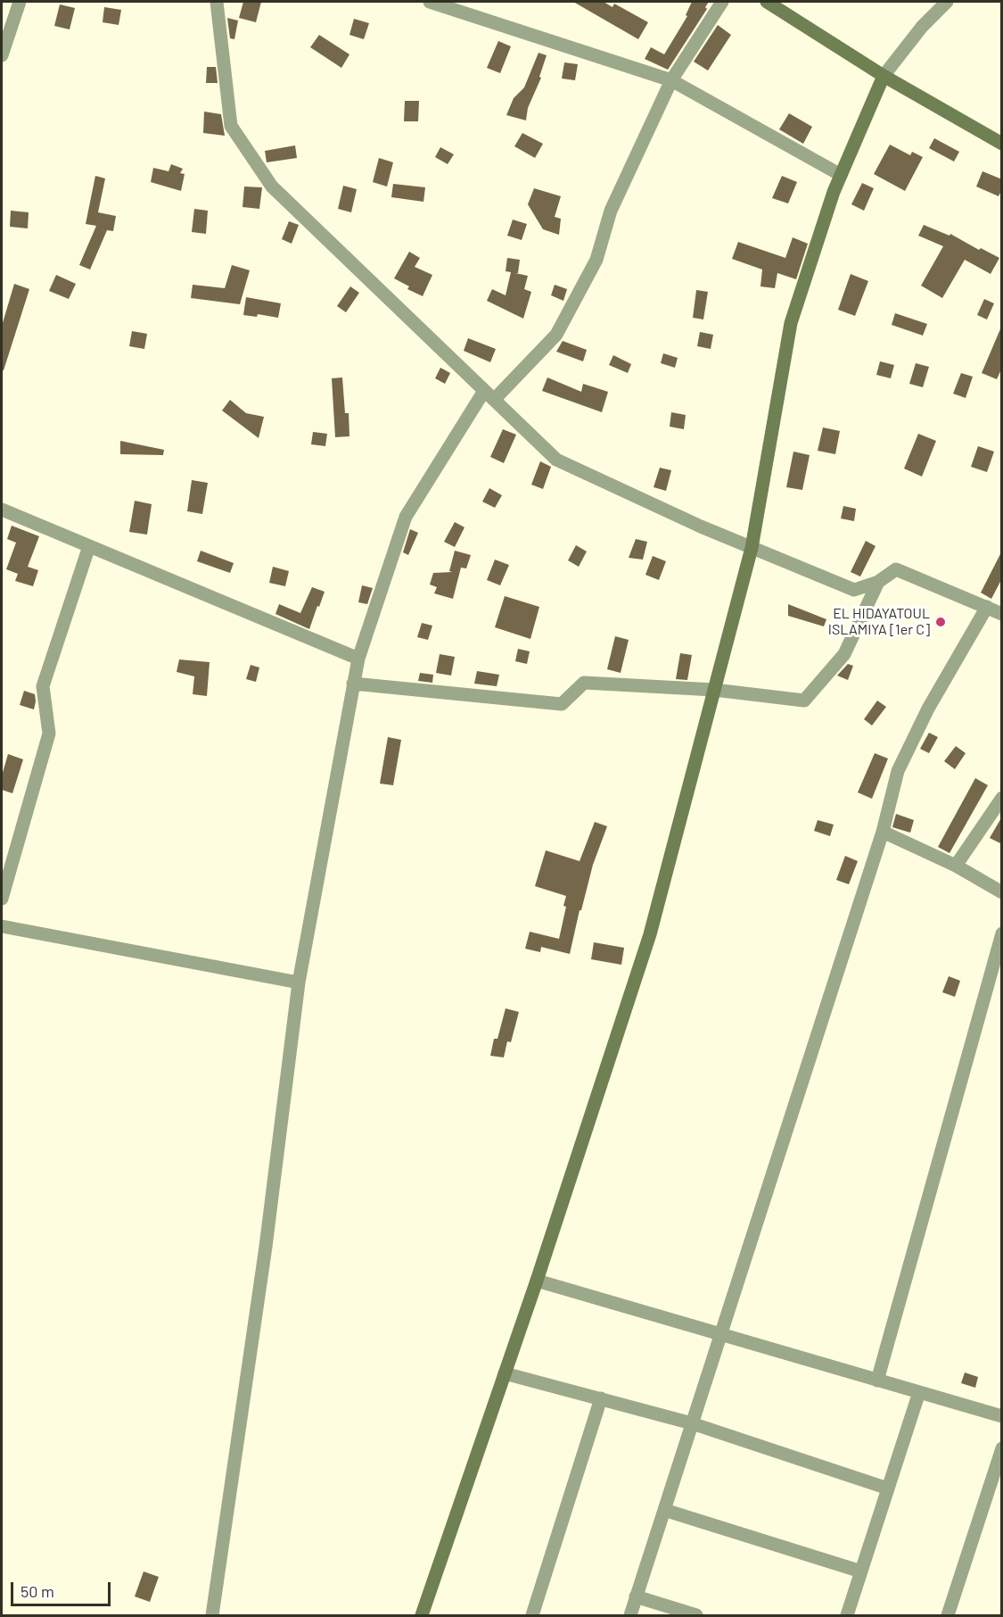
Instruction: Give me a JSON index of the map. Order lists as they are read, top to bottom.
{
  "places": ["EL HIDAYATOUL ISLAMIYA [1er C]"],
  "scale_bar": "50 m"
}
